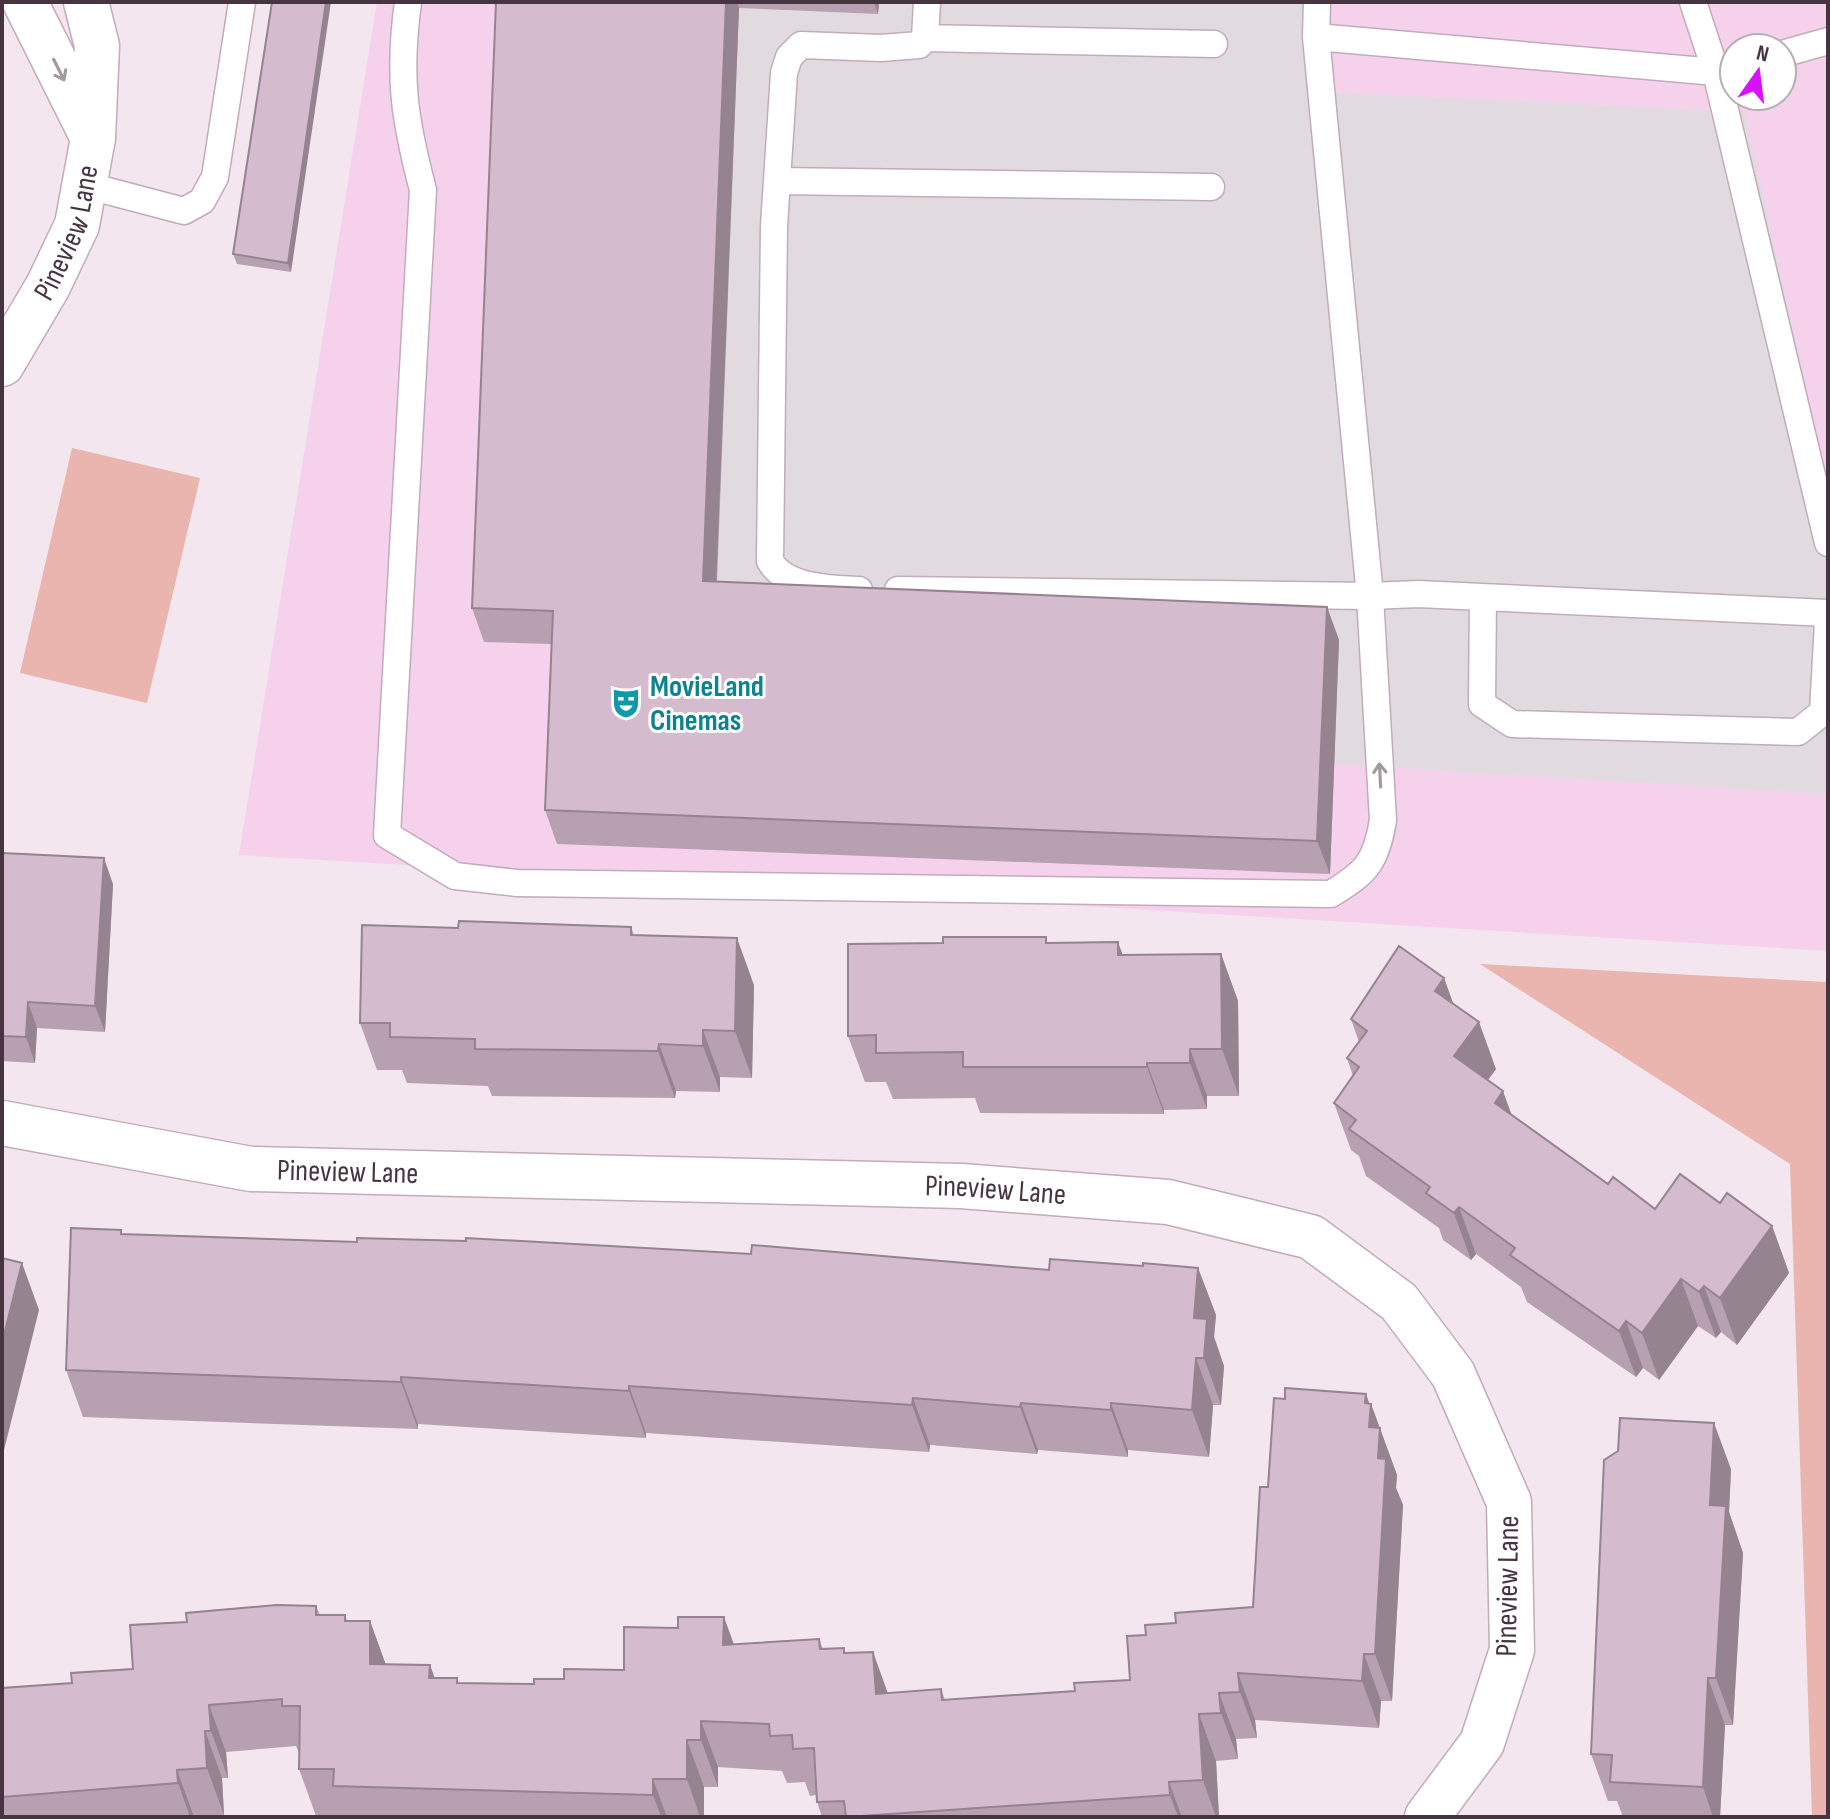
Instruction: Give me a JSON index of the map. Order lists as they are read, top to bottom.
{
  "streets": {
    "street": ["Pineview Lane"]
  },
  "places": {
    "theatre": ["MovieLand Cinemas"]
  },
  "north": "top"
}
